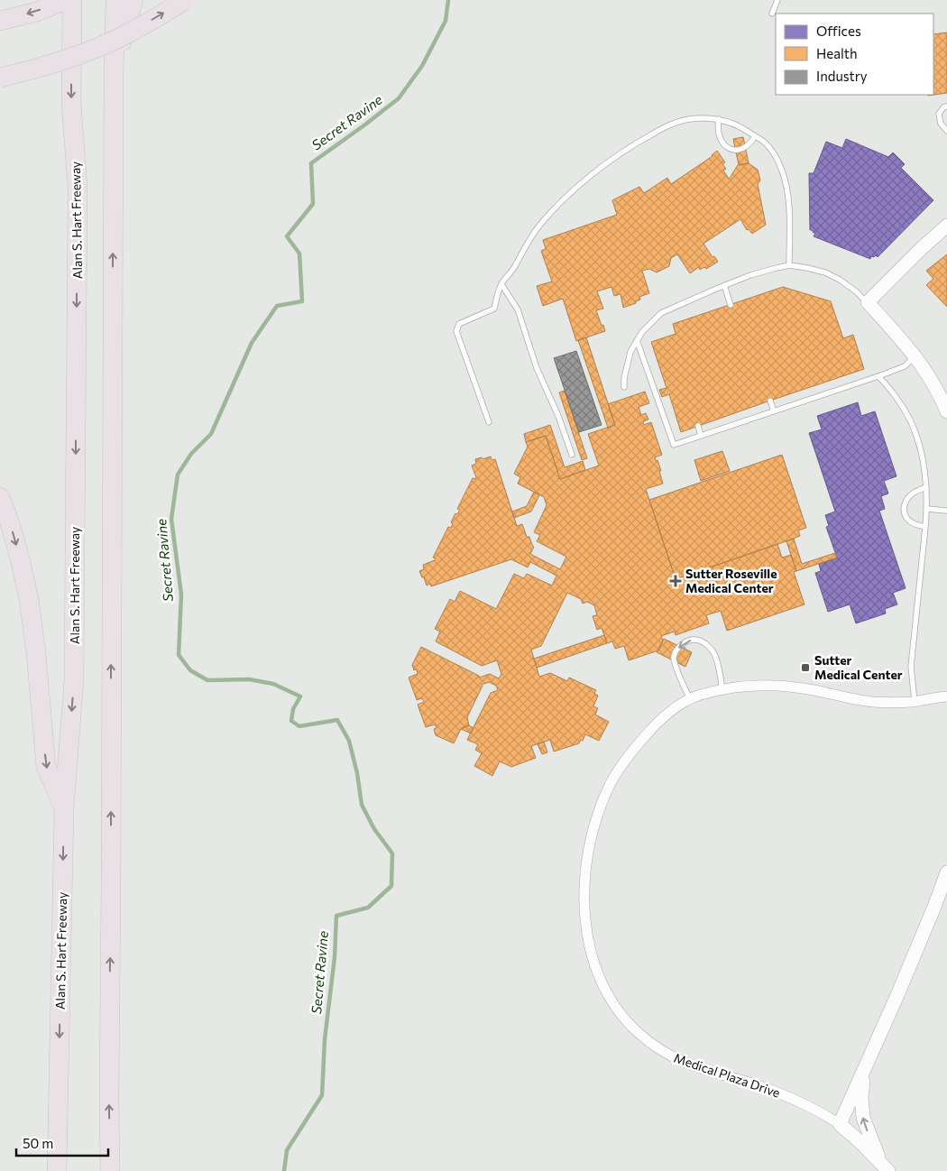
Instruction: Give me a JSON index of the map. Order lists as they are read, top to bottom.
{
  "streets": {
    "highway": ["Alan S. Hart Freeway"],
    "street": ["Medical Plaza Drive"]
  },
  "water": ["Secret Ravine"],
  "places": {
    "health": ["Sutter Roseville Medical Center"],
    "transit": ["Sutter Medical Center"]
  },
  "legend": ["Offices", "Health", "Industry"],
  "scale_bar": "50 m"
}
